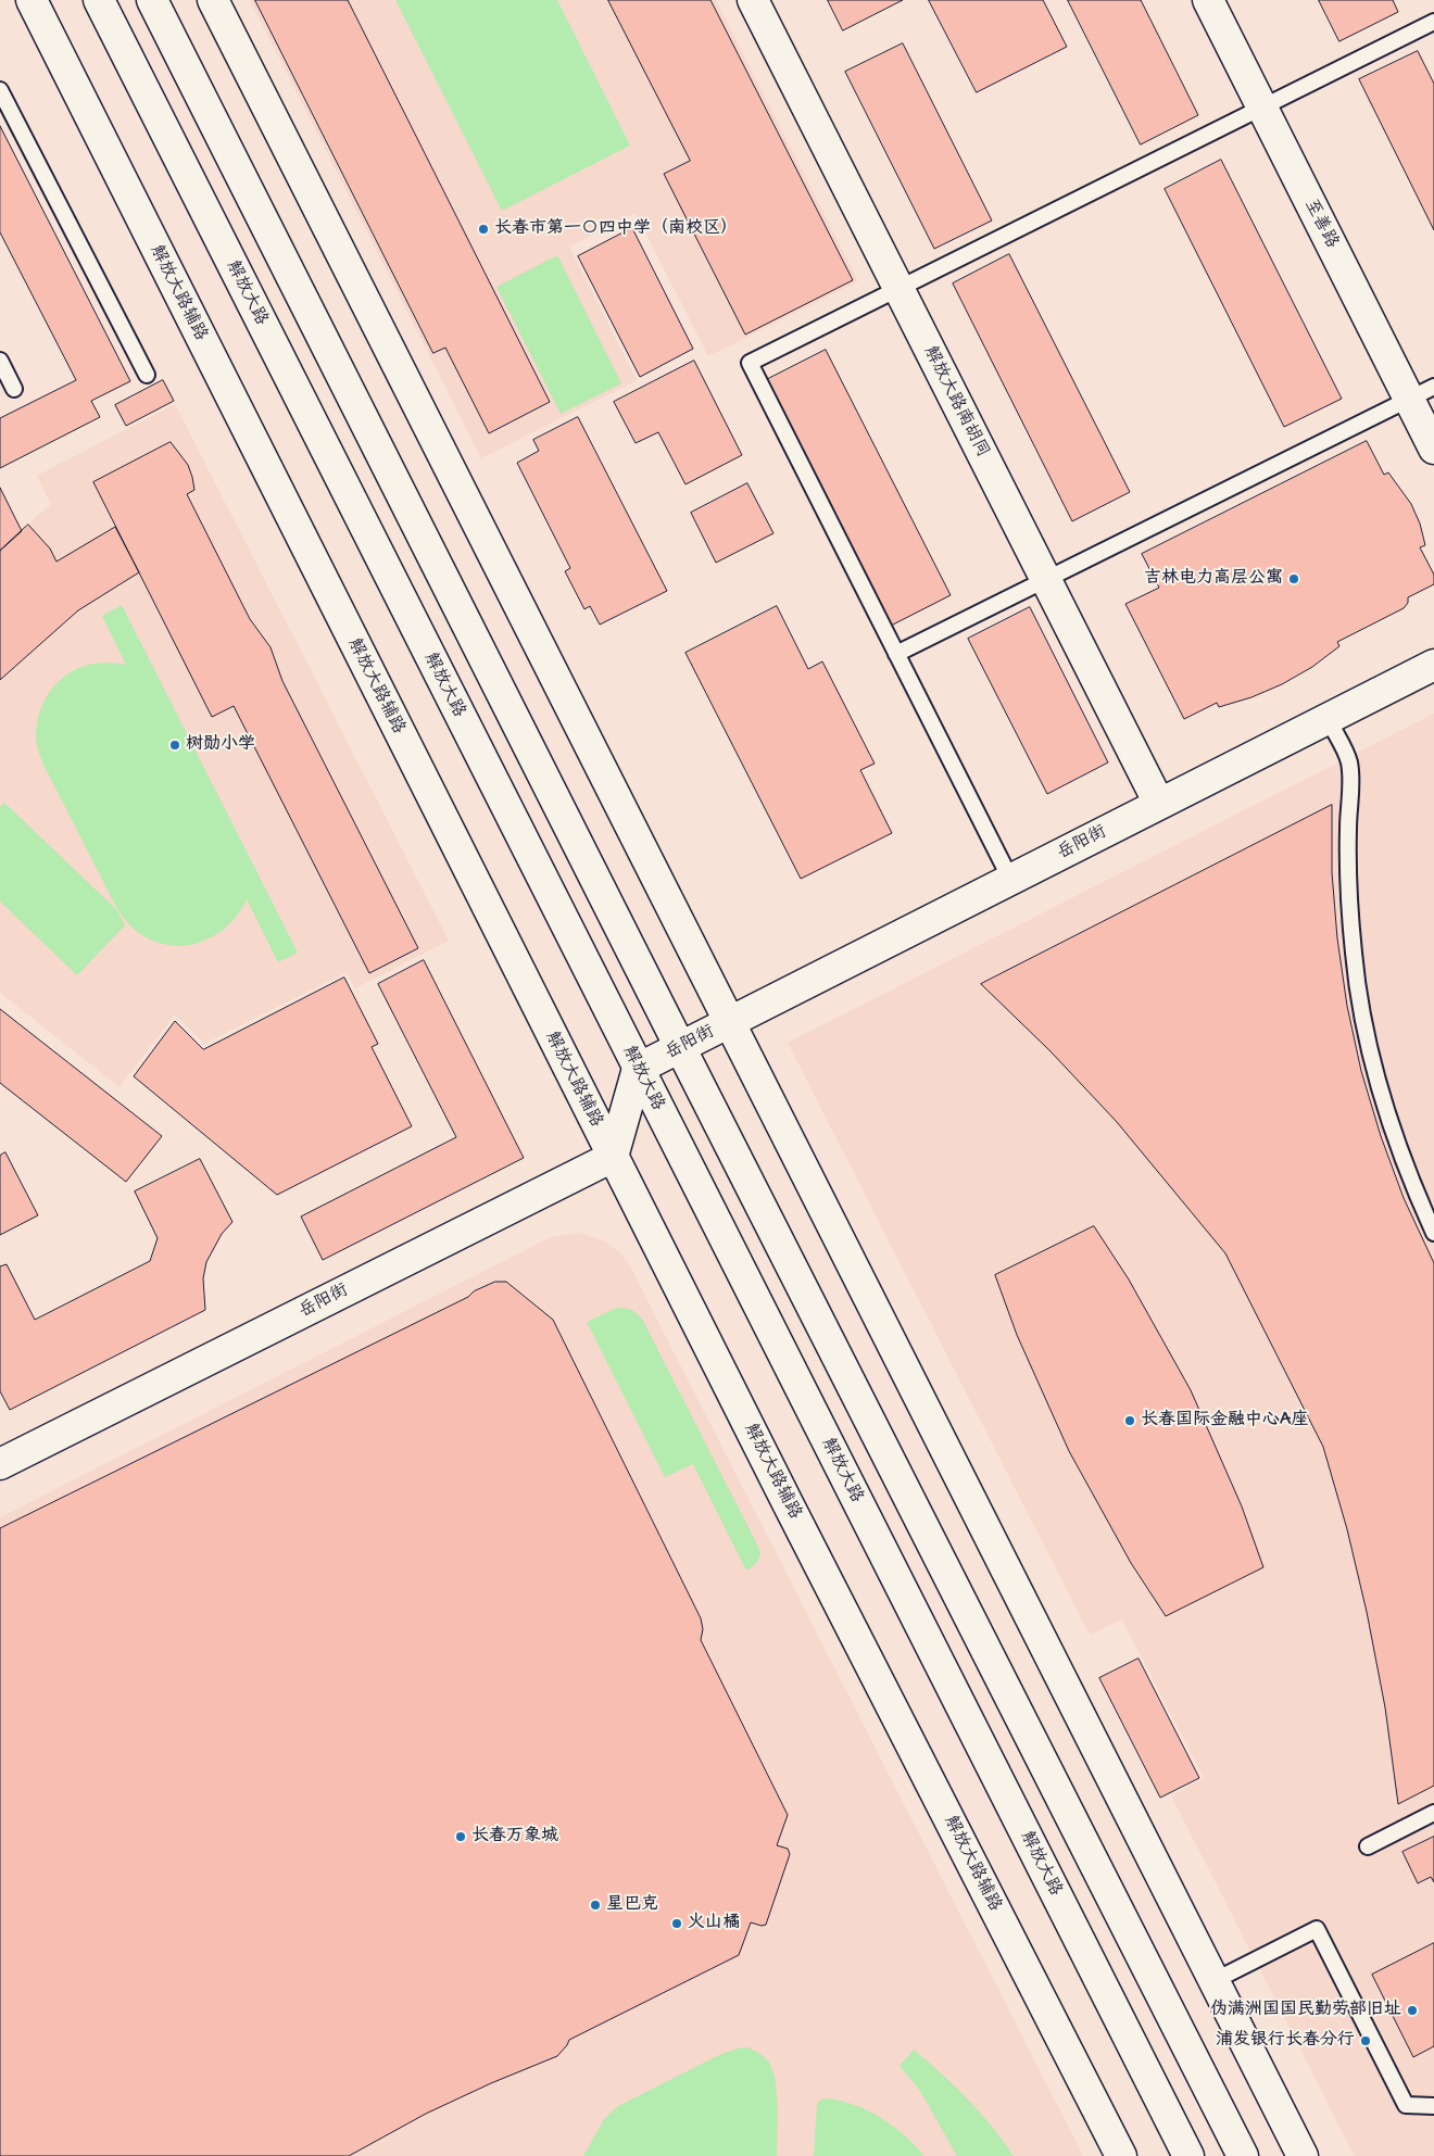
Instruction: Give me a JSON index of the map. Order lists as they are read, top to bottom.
{
  "streets": {
    "street": [
      "至善路",
      "解放大路辅路",
      "解放大路",
      "解放大路南胡同",
      "岳阳街"
    ]
  },
  "crossings": [
    ["解放大路辅路", "岳阳街"],
    ["解放大路", "岳阳街"],
    ["解放大路南胡同", "岳阳街"]
  ],
  "places": [
    "长春市第一〇四中学（南校区）",
    "吉林电力高层公寓",
    "树勋小学",
    "长春国际金融中心A座",
    "长春万象城",
    "星巴克",
    "火山橘",
    "伪满洲国国民勤劳部旧址",
    "浦发银行长春分行"
  ]
}
